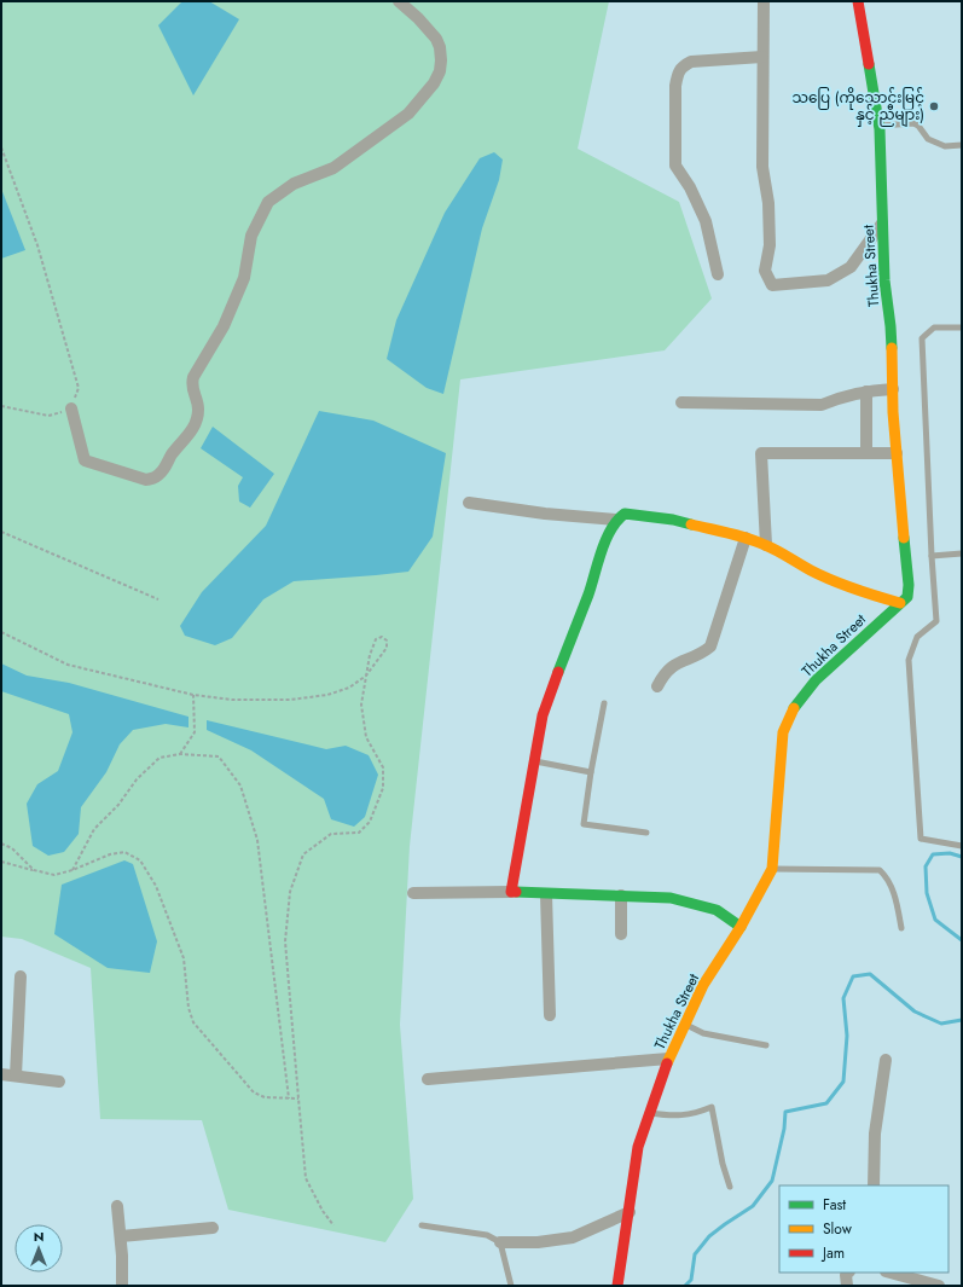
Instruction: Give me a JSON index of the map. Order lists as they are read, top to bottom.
{
  "streets": {
    "street": ["Thukha Street"]
  },
  "places": ["သပြေ (ကိုသောင်းမြင့် နှင့် ညီများ)"],
  "legend": ["Fast", "Slow", "Jam"],
  "north": "top"
}
